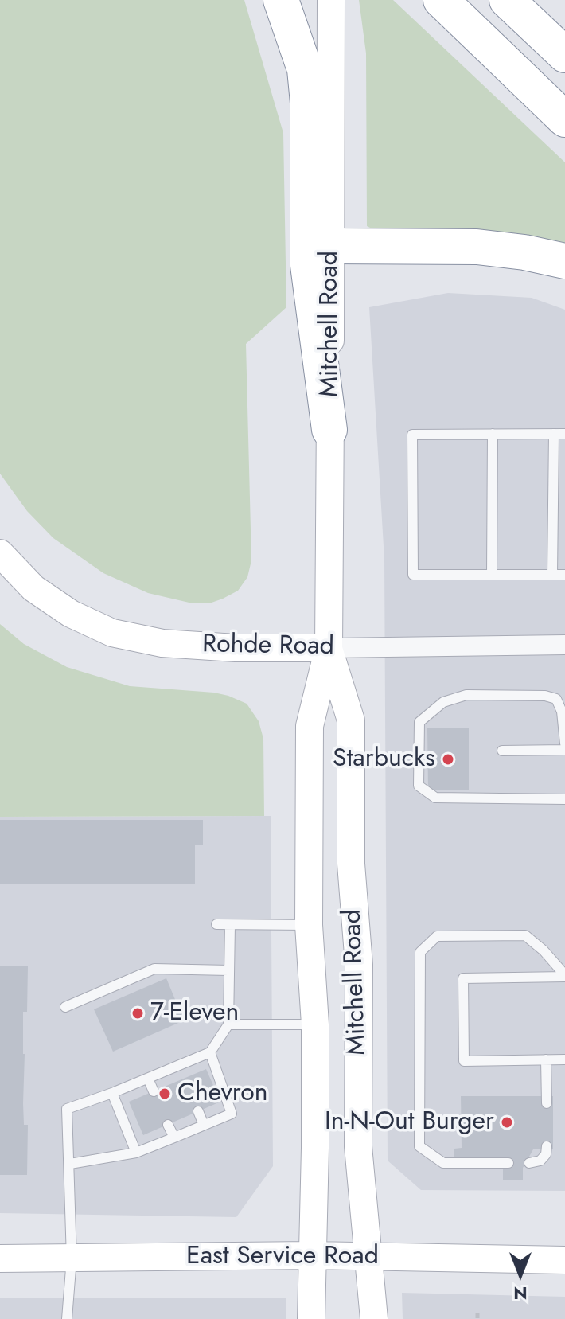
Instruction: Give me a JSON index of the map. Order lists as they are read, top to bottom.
{
  "streets": {
    "street": ["Mitchell Road", "Rohde Road", "East Service Road"]
  },
  "crossings": [
    ["Mitchell Road", "Rohde Road"],
    ["Mitchell Road", "East Service Road"]
  ],
  "places": [
    "Starbucks",
    "7-Eleven",
    "Chevron",
    "In-N-Out Burger"
  ],
  "north": "bottom"
}
